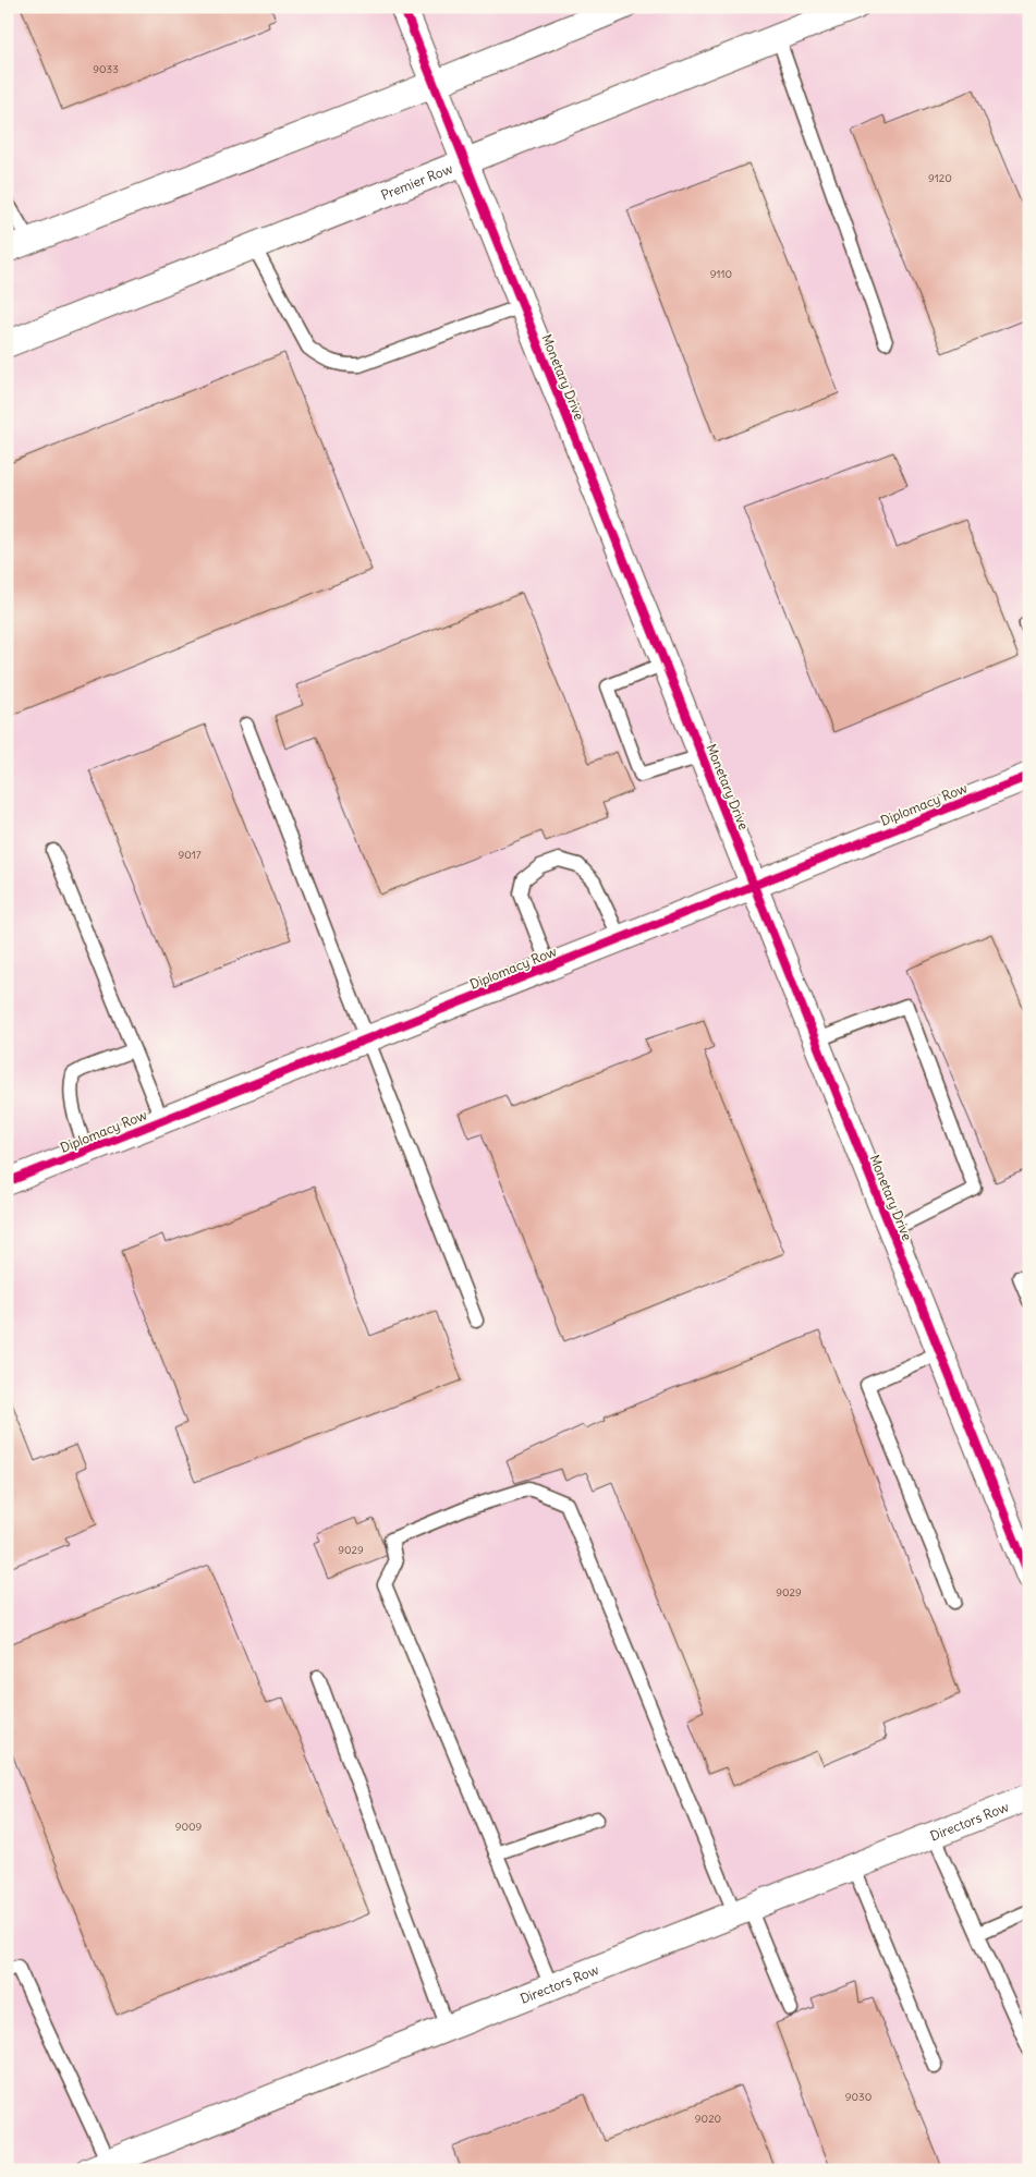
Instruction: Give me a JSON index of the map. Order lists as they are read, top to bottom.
{
  "streets": {
    "street": [
      "Premier Row",
      "Monetary Drive",
      "Diplomacy Row",
      "Directors Row"
    ]
  },
  "crossings": [
    ["Premier Row", "Monetary Drive"],
    ["Monetary Drive", "Diplomacy Row"]
  ],
  "house_numbers": [
    "9033",
    "9120",
    "9110",
    "9017",
    "9029",
    "9029",
    "9009",
    "9030",
    "9020"
  ]
}
